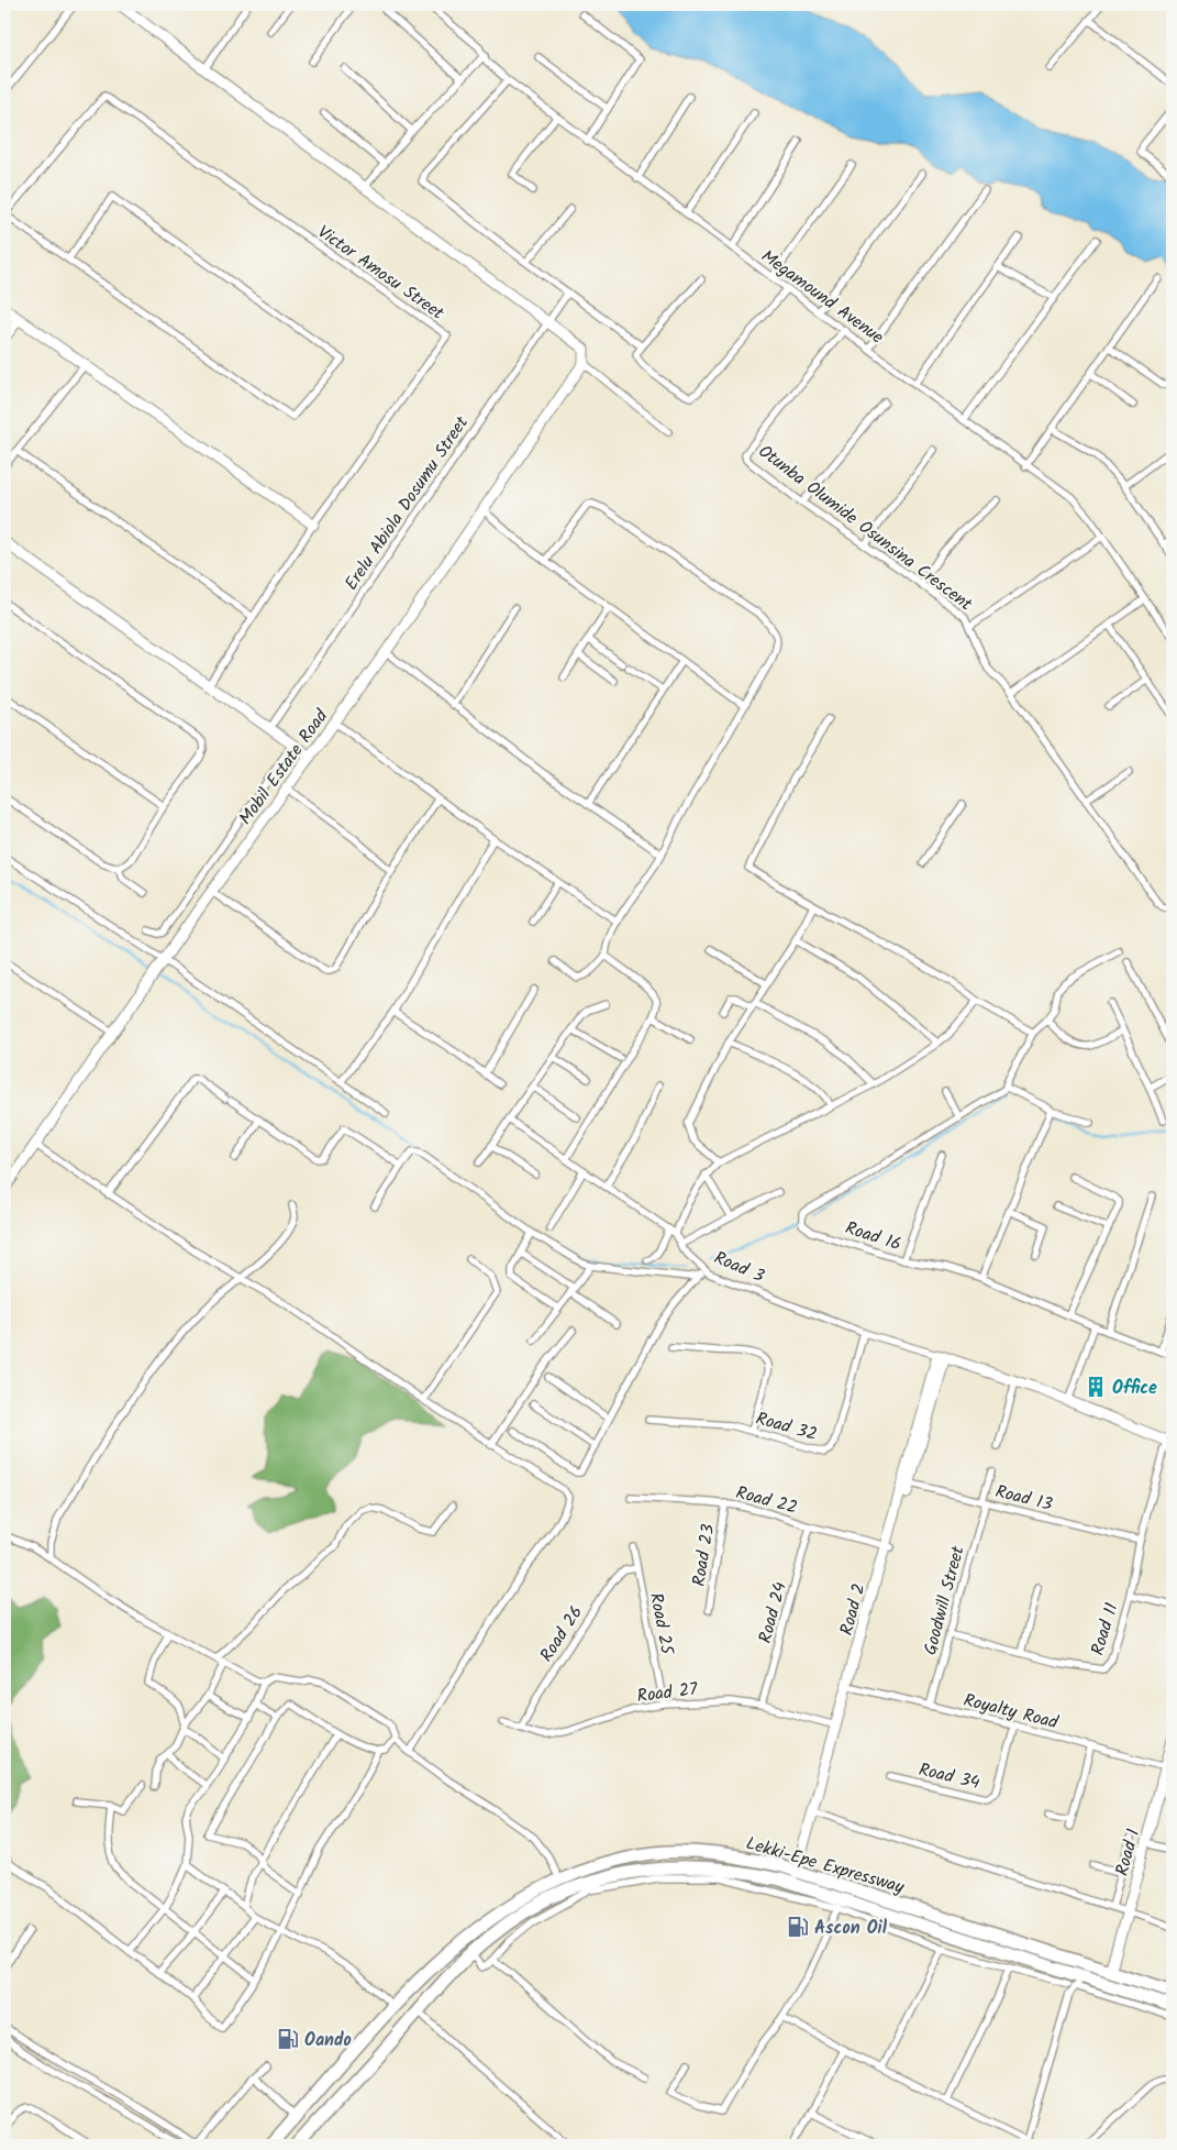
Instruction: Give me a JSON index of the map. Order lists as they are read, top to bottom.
{
  "streets": {
    "highway": ["Lekki-Epe Expressway"],
    "street": [
      "Victor Amosu Street",
      "Megamound Avenue",
      "Erelu Abiola Dosumu Street",
      "Otunba Olumide Osunsina Crescent",
      "Mobil Estate Road",
      "Road 16",
      "Road 3",
      "Road 32",
      "Road 13",
      "Road 22",
      "Road 23",
      "Goodwill Street",
      "Road 2",
      "Road 24",
      "Road 25",
      "Road 11",
      "Road 26",
      "Road 27",
      "Royalty Road",
      "Road 34",
      "Road 1"
    ]
  },
  "crossings": [
    ["Megamound Avenue", "Otunba Olumide Osunsina Crescent"],
    ["Road 3", "Road 32"],
    ["Road 3", "Road 2"],
    ["Road 3", "Road 11"],
    ["Road 13", "Goodwill Street"],
    ["Road 13", "Road 2"],
    ["Road 13", "Road 11"],
    ["Road 22", "Road 23"],
    ["Road 22", "Road 2"],
    ["Road 22", "Road 24"],
    ["Goodwill Street", "Road 11"],
    ["Goodwill Street", "Royalty Road"],
    ["Road 2", "Road 27"],
    ["Road 2", "Royalty Road"],
    ["Road 2", "Lekki-Epe Expressway"],
    ["Road 24", "Road 27"],
    ["Road 25", "Road 26"],
    ["Road 25", "Road 27"],
    ["Road 26", "Road 27"],
    ["Royalty Road", "Road 34"],
    ["Royalty Road", "Road 1"],
    ["Road 1", "Lekki-Epe Expressway"]
  ],
  "places": {
    "building": ["Office"],
    "fuel station": ["Ascon Oil", "Oando"]
  }
}
